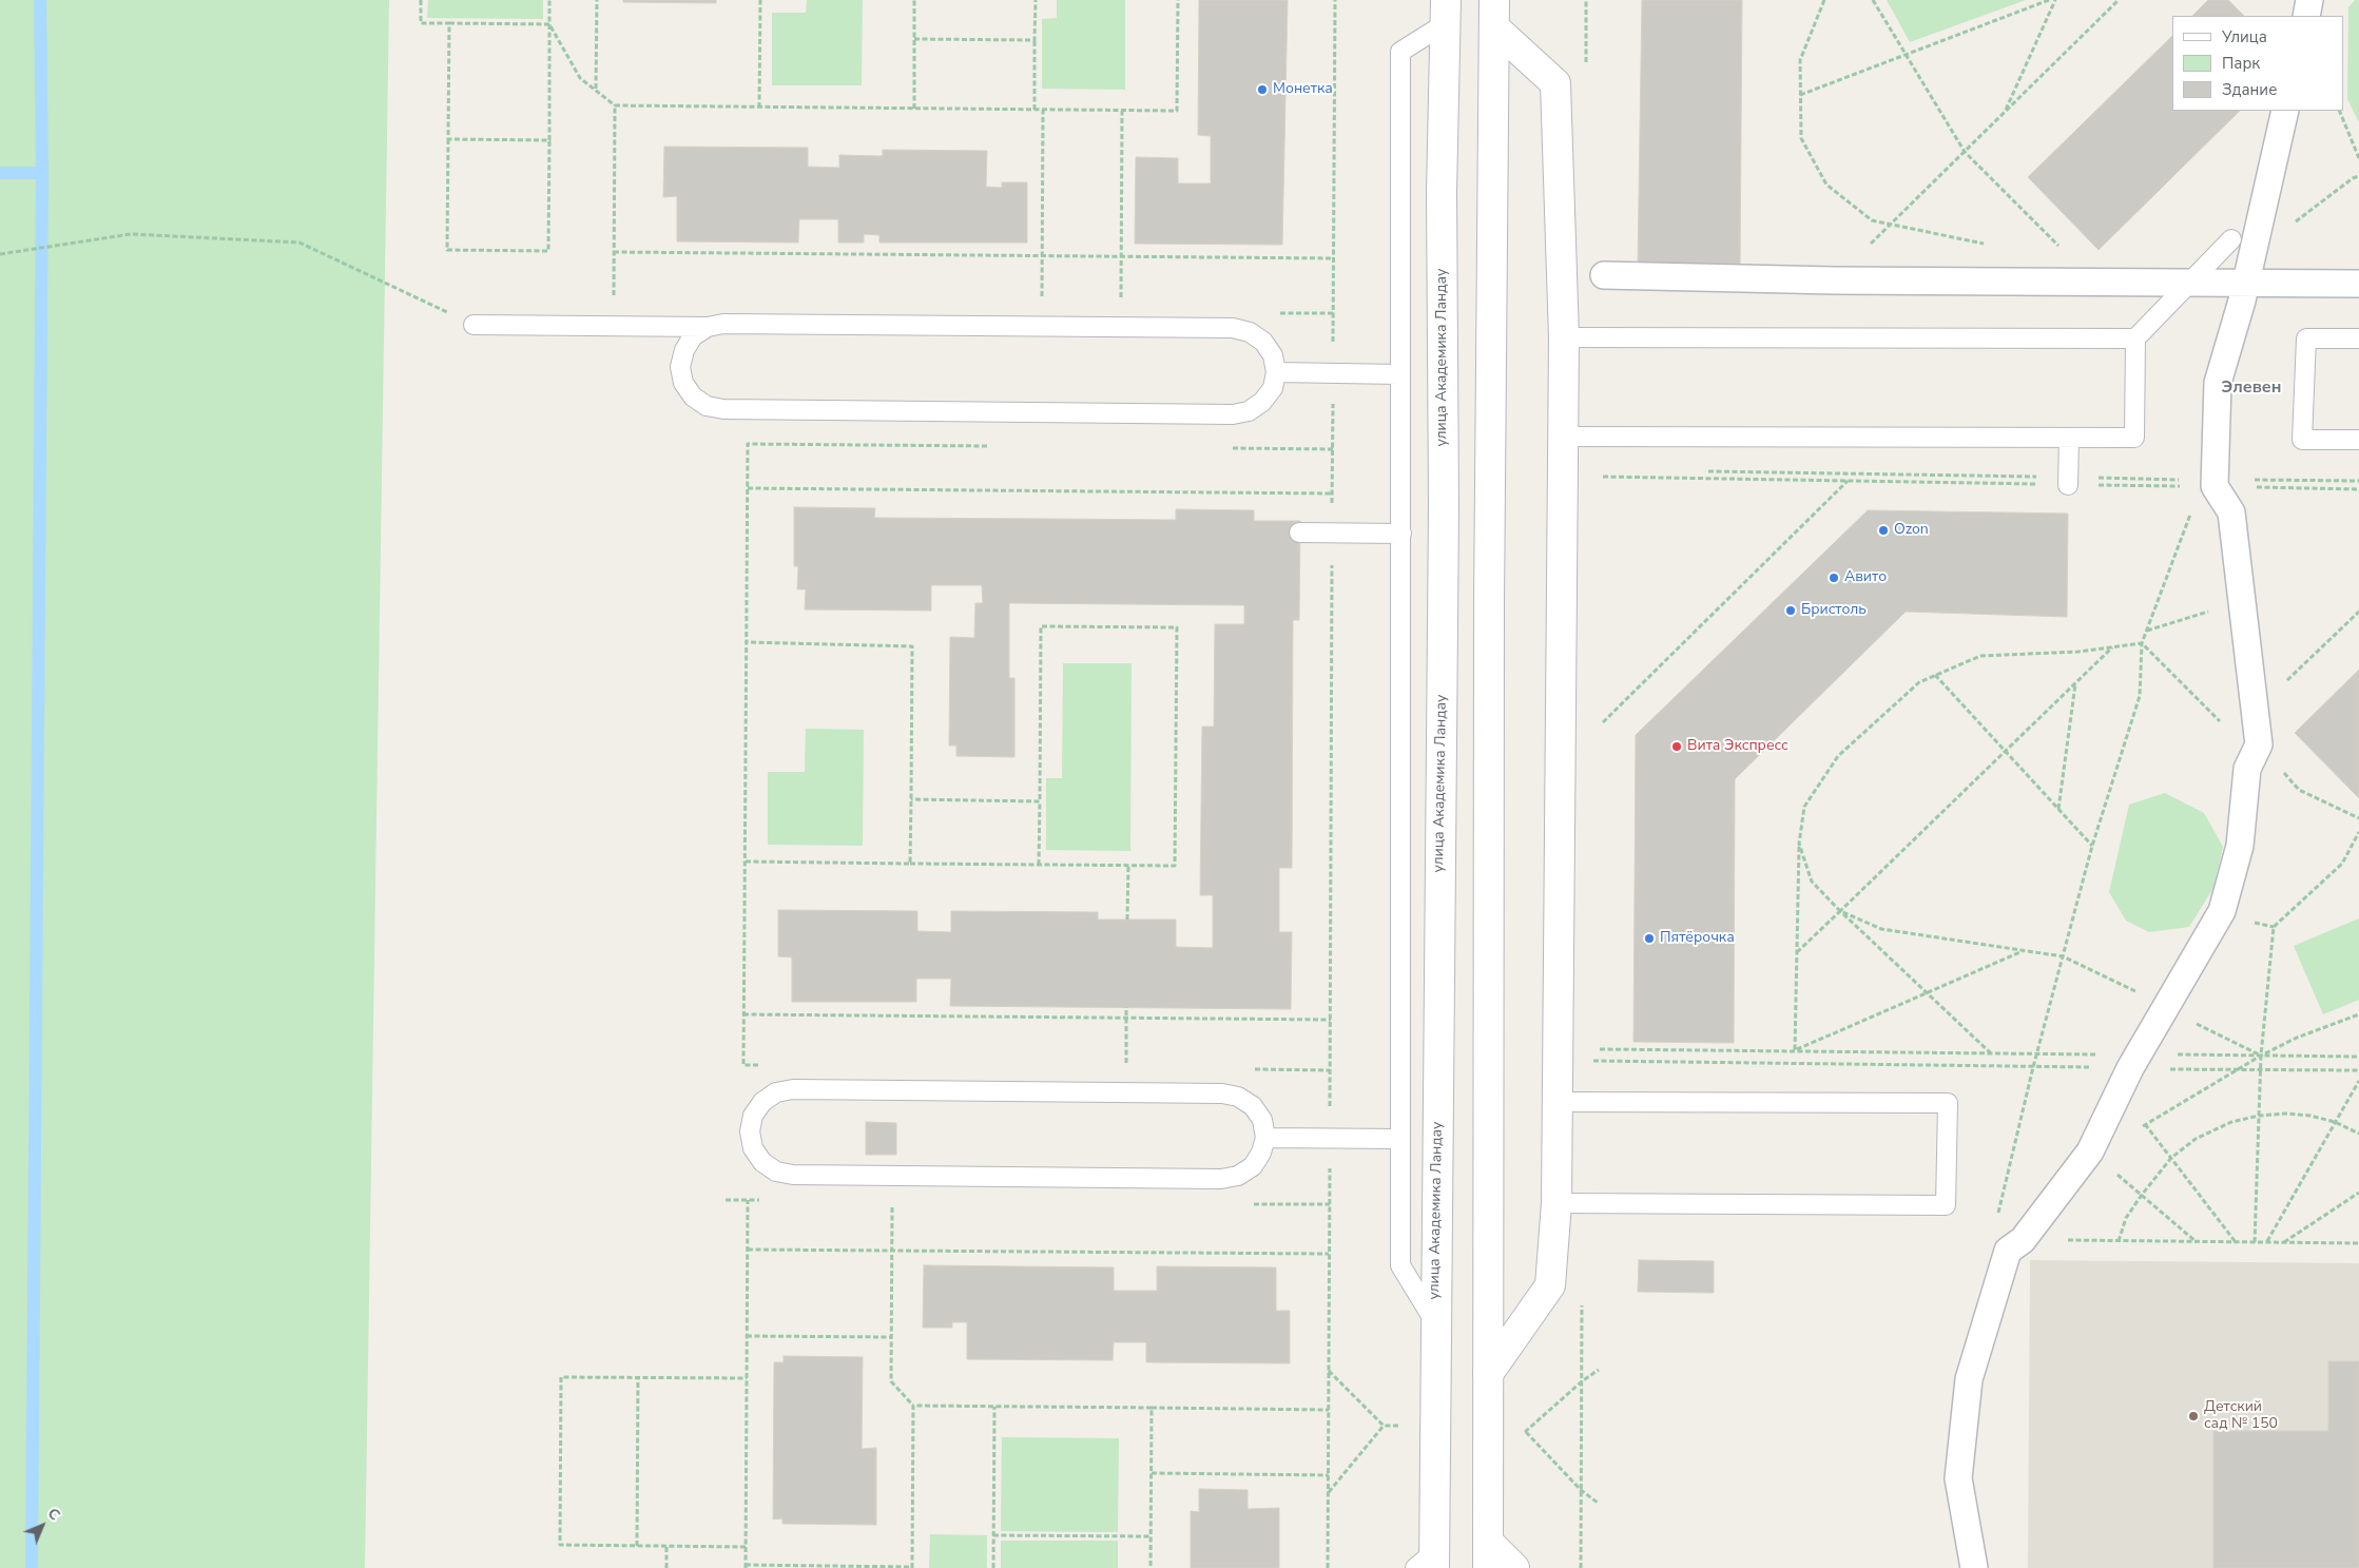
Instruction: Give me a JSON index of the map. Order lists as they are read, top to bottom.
{
  "streets": {
    "street": ["улица Академика Ландау"]
  },
  "districts": ["Элевен"],
  "places": [
    "Монетка",
    "Ozon",
    "Авито",
    "Бристоль",
    "Вита Экспресс",
    "Пятёрочка",
    "Детский сад № 150"
  ],
  "legend": ["Улица", "Парк", "Здание"],
  "north": "top right"
}
